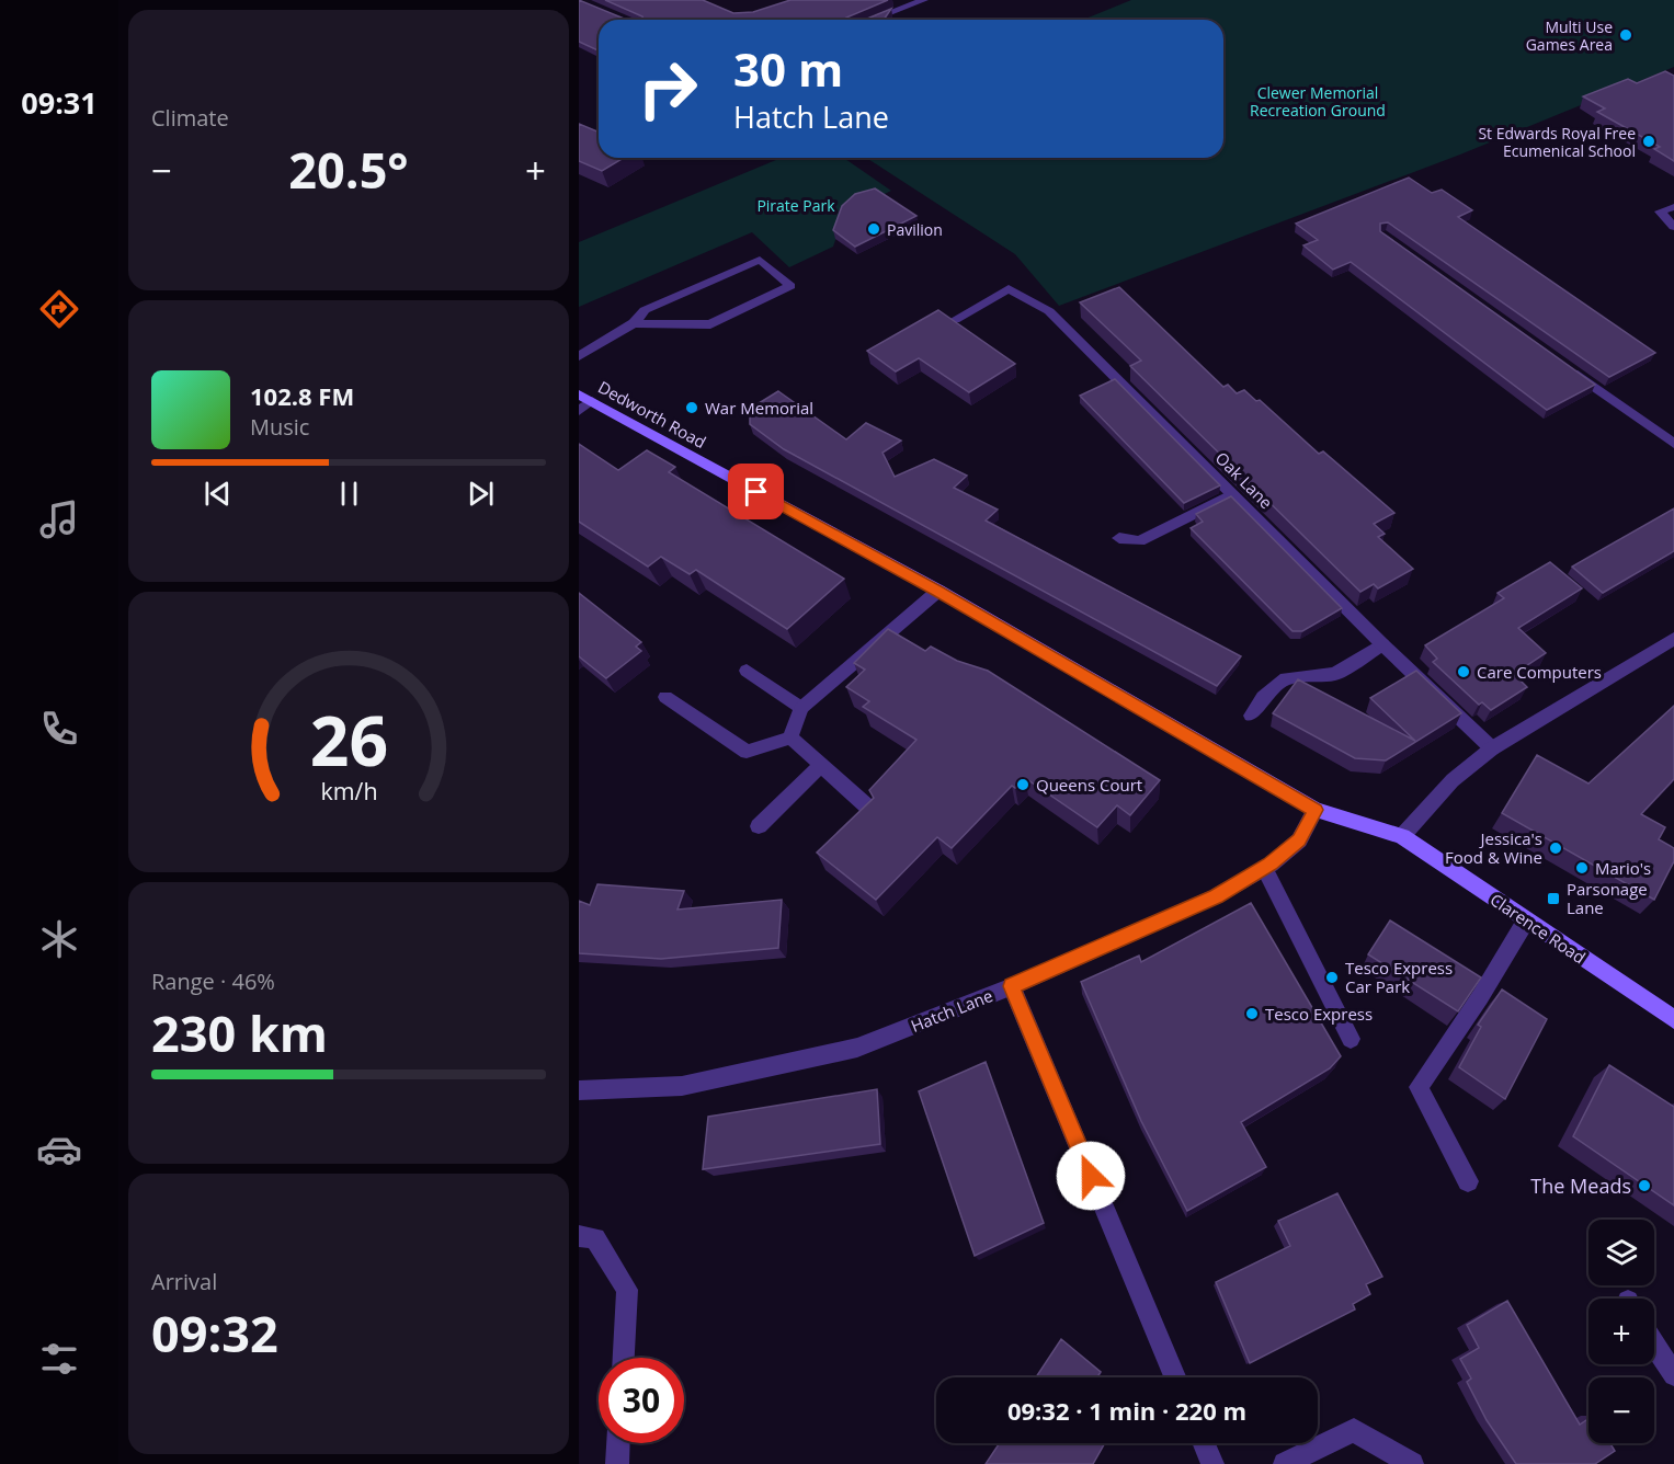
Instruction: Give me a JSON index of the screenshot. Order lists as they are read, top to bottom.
{
  "streets": {
    "main road": ["Dedworth Road", "Clarence Road"],
    "street": ["Oak Lane", "Hatch Lane"]
  },
  "crossings": [
    ["Dedworth Road", "Clarence Road"],
    ["Dedworth Road", "Hatch Lane"]
  ],
  "parks": ["Clewer Memorial Recreation Ground", "Pirate Park"],
  "places": {
    "other": [
      "Multi Use Games Area",
      "St Edwards Royal Free Ecumenical School",
      "Pavilion",
      "War Memorial",
      "Care Computers",
      "Queens Court",
      "Jessica's Food & Wine",
      "Mario's",
      "Tesco Express Car Park",
      "Tesco Express",
      "The Meads"
    ],
    "transit": ["Parsonage Lane"]
  },
  "page": {
    "tabs": "09:31",
    "tile": [
      "Climate",
      ["Range · 46%", "230 km"],
      ["Arrival", "09:32"]
    ],
    "turn": ["30 m", "Hatch Lane"],
    "heat": ["−", "20.5°", "+"],
    "song": ["102.8 FM", "Music"],
    "map_buttons": ["+", "−"],
    "limit": "30",
    "trip": "09:32 · 1 min · 220 m",
    "gauge": ["26", "km/h"]
  }
}
